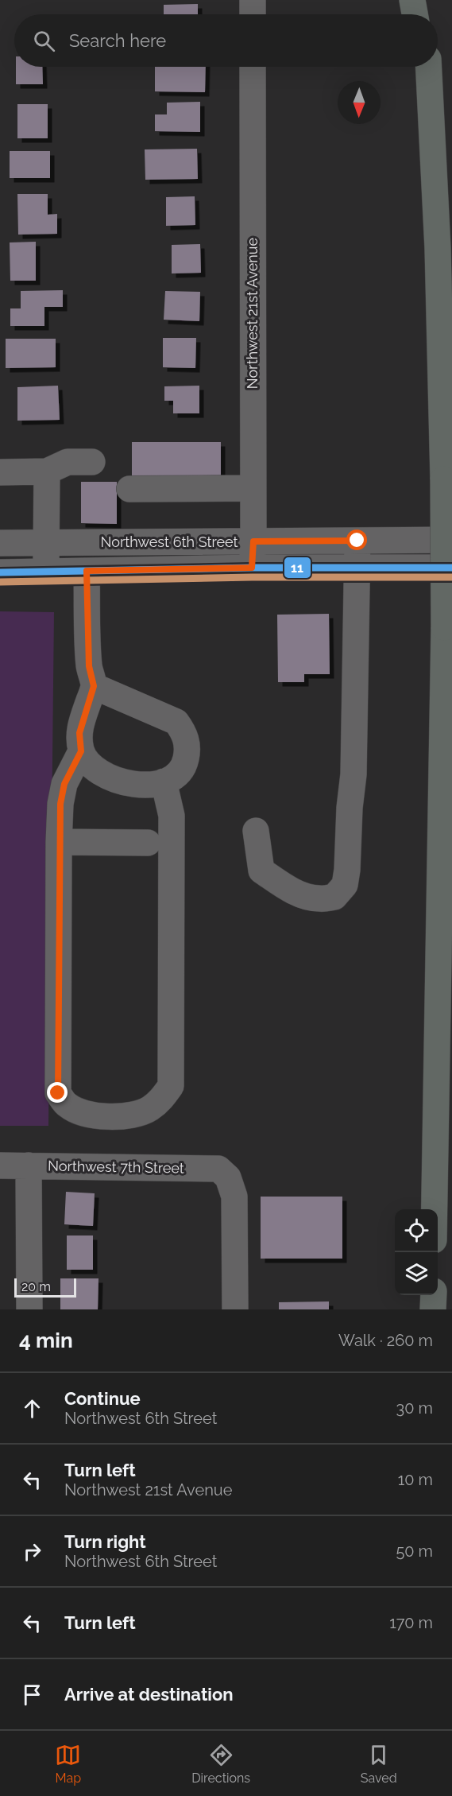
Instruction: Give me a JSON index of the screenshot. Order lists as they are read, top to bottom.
{
  "streets": {
    "street": ["Northwest 21st Avenue", "Northwest 6th Street", "Northwest 7th Street"]
  },
  "crossings": [
    ["Northwest 21st Avenue", "Northwest 6th Street"]
  ],
  "lines": ["transit line 11"],
  "scale_bar": "20 m",
  "north": "bottom",
  "page": {
    "search": "Search here",
    "scale": "20 m",
    "heading": ["4 min", "Walk · 260 m"],
    "list": [
      ["Continue", "Northwest 6th Street", "30 m"],
      ["Turn left", "Northwest 21st Avenue", "10 m"],
      ["Turn right", "Northwest 6th Street", "50 m"],
      ["Turn left", "170 m"],
      "Arrive at destination"
    ],
    "nav": ["Map", "Directions", "Saved"]
  }
}
